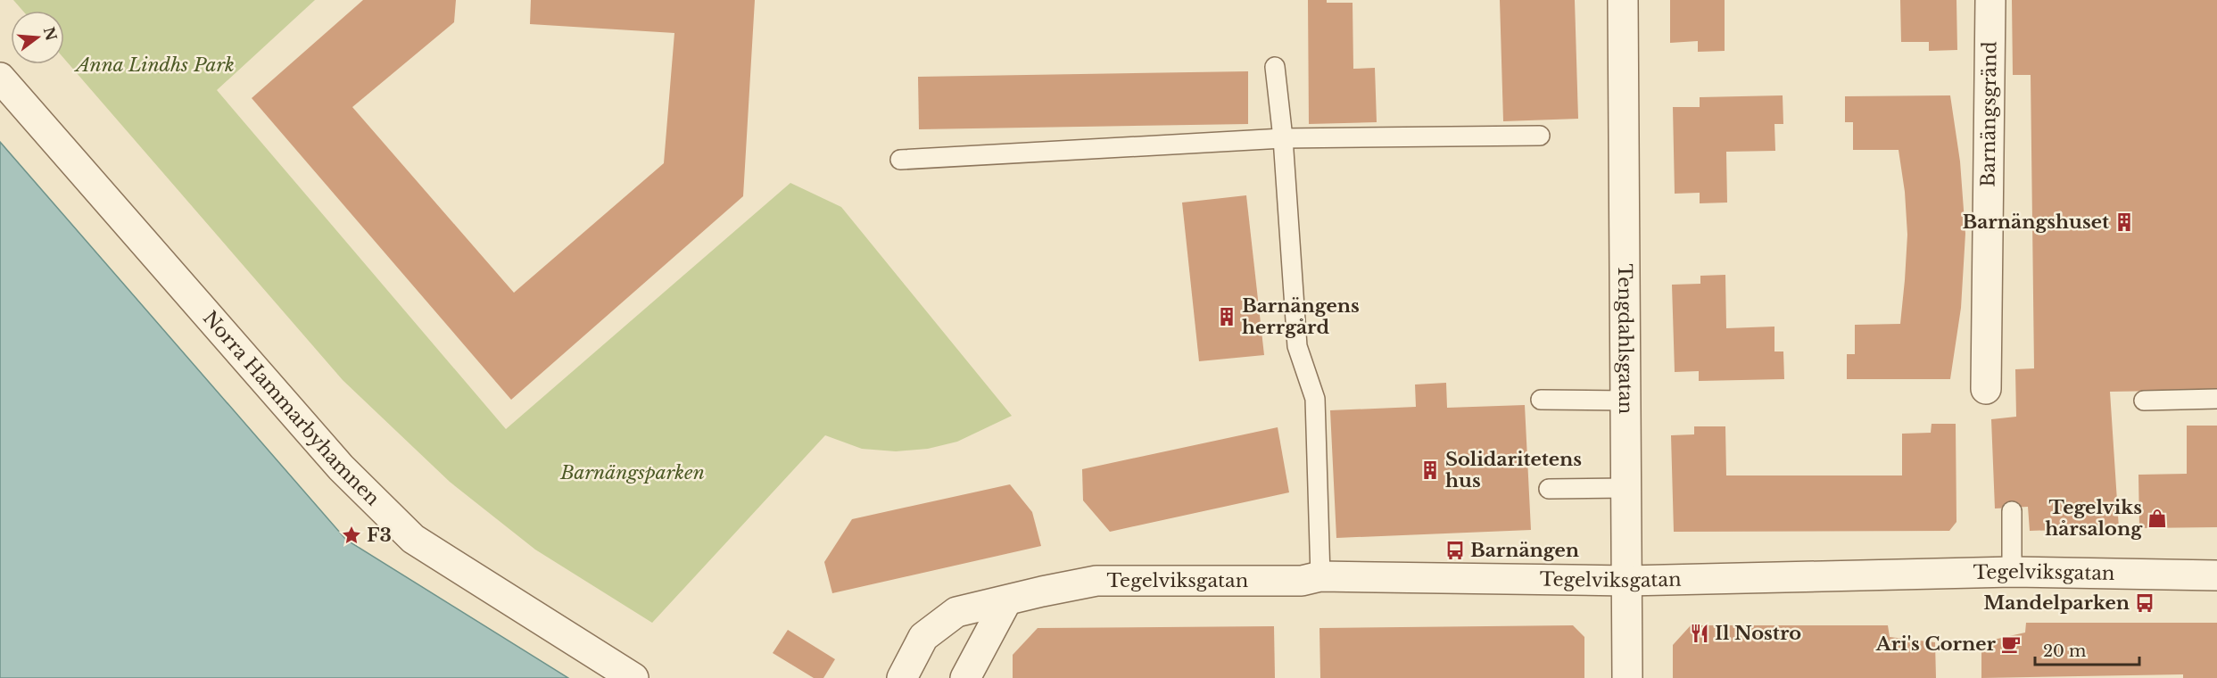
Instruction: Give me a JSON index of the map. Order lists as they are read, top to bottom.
{
  "streets": {
    "street": [
      "Barnängsgränd",
      "Tengdahlsgatan",
      "Norra Hammarbyhamnen",
      "Tegelviksgatan"
    ]
  },
  "crossings": [
    ["Tengdahlsgatan", "Tegelviksgatan"]
  ],
  "parks": ["Anna Lindhs Park", "Barnängsparken"],
  "places": {
    "building": ["Barnängshuset", "Barnängens herrgård", "Solidaritetens hus"],
    "shop": ["Tegelviks hårsalong"],
    "place": ["F3"],
    "bus stop": ["Barnängen", "Mandelparken"],
    "restaurant": ["Il Nostro"],
    "cafe": ["Ari's Corner"]
  },
  "scale_bar": "20 m",
  "north": "right"
}
